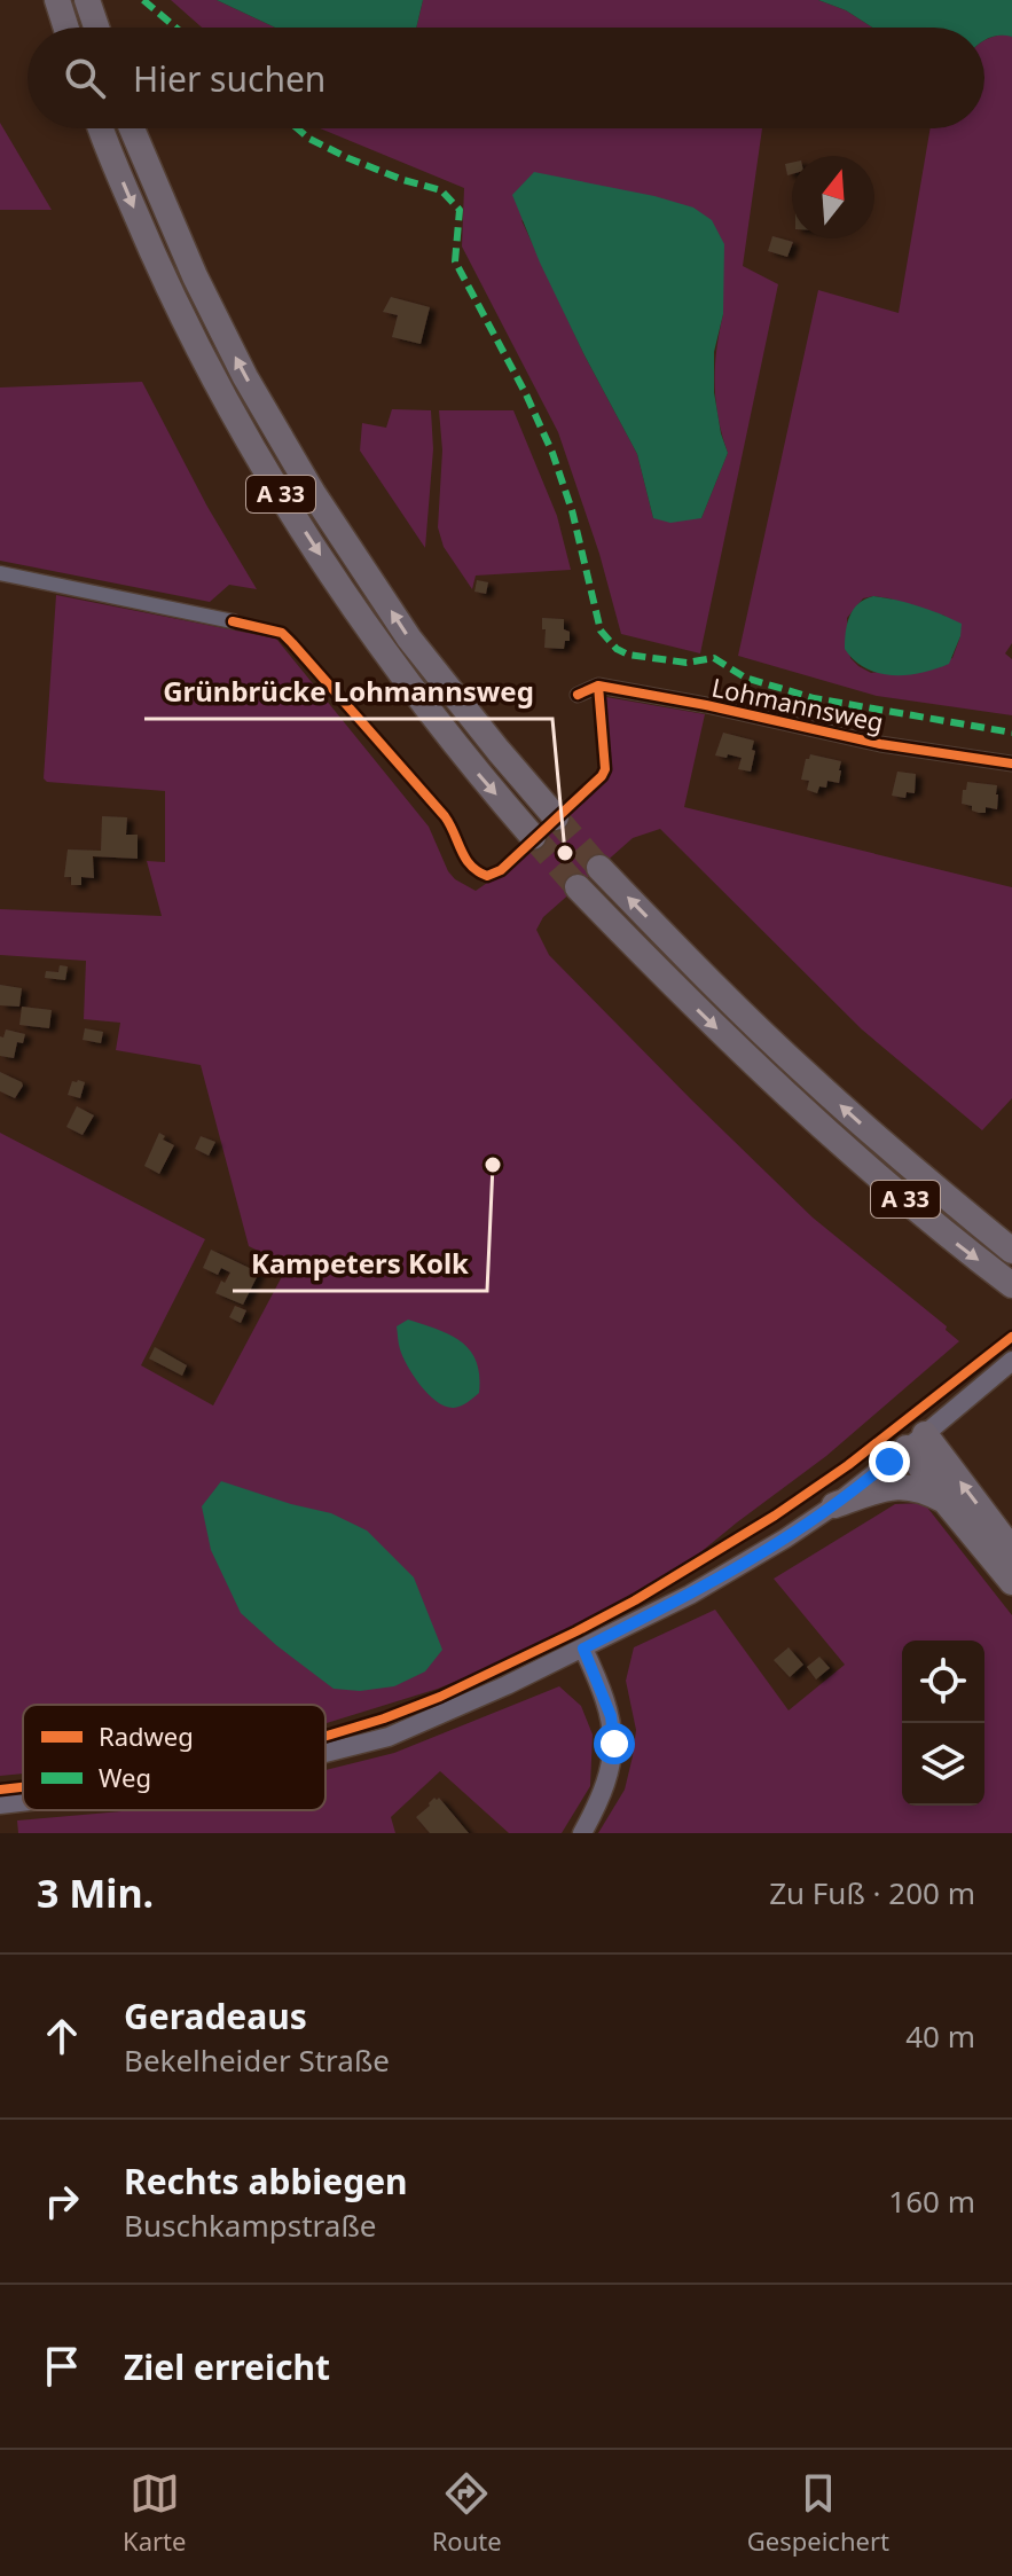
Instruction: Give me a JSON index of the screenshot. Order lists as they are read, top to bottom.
{
  "streets": {
    "highway": ["A 33"],
    "street": ["Lohmannsweg"]
  },
  "places": ["Grünbrücke Lohmannsweg", "Kampeters Kolk"],
  "legend": ["Radweg", "Weg"],
  "north": "top",
  "page": {
    "search": "Hier suchen",
    "heading": ["3 Min.", "Zu Fuß · 200 m"],
    "list": [
      ["Geradeaus", "Bekelheider Straße", "40 m"],
      ["Rechts abbiegen", "Buschkampstraße", "160 m"],
      "Ziel erreicht"
    ],
    "nav": ["Karte", "Route", "Gespeichert"]
  }
}
